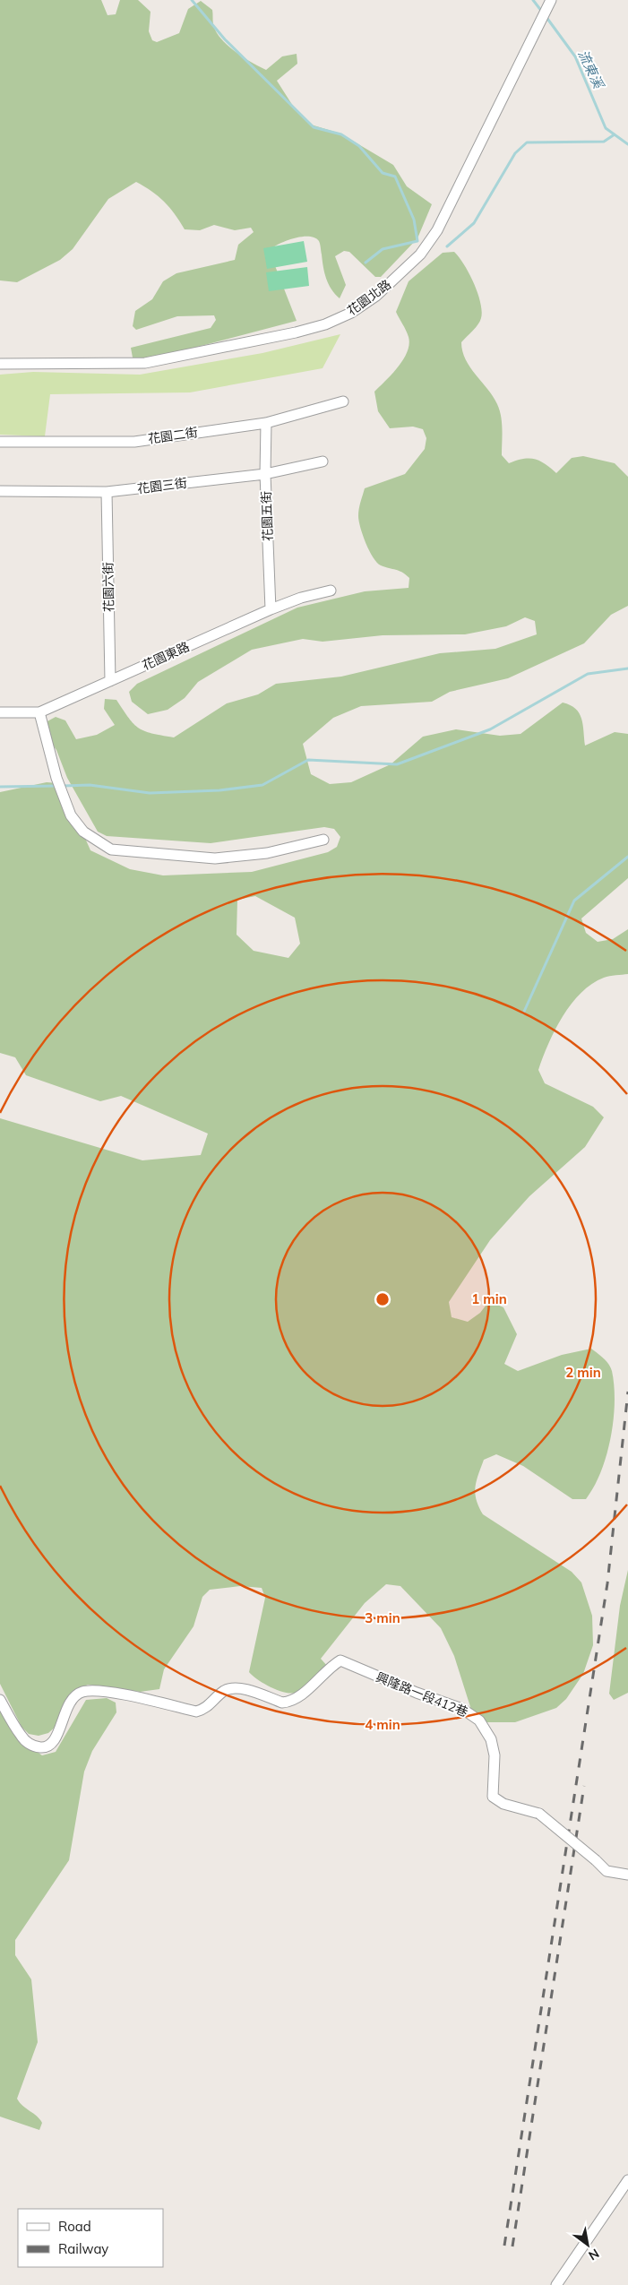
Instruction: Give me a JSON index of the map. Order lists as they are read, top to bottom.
{
  "streets": {
    "street": [
      "花園北路",
      "花園二街",
      "花園三街",
      "花園五街",
      "花園六街",
      "花園東路",
      "興隆路一段412巷"
    ]
  },
  "crossings": [
    ["花園二街", "花園五街"],
    ["花園三街", "花園五街"],
    ["花園三街", "花園六街"],
    ["花園五街", "花園東路"],
    ["花園六街", "花園東路"]
  ],
  "water": ["流東溪"],
  "legend": ["Road", "Railway"],
  "north": "bottom right",
  "rings": [
    "1 min",
    "2 min",
    "3 min",
    "4 min"
  ]
}
